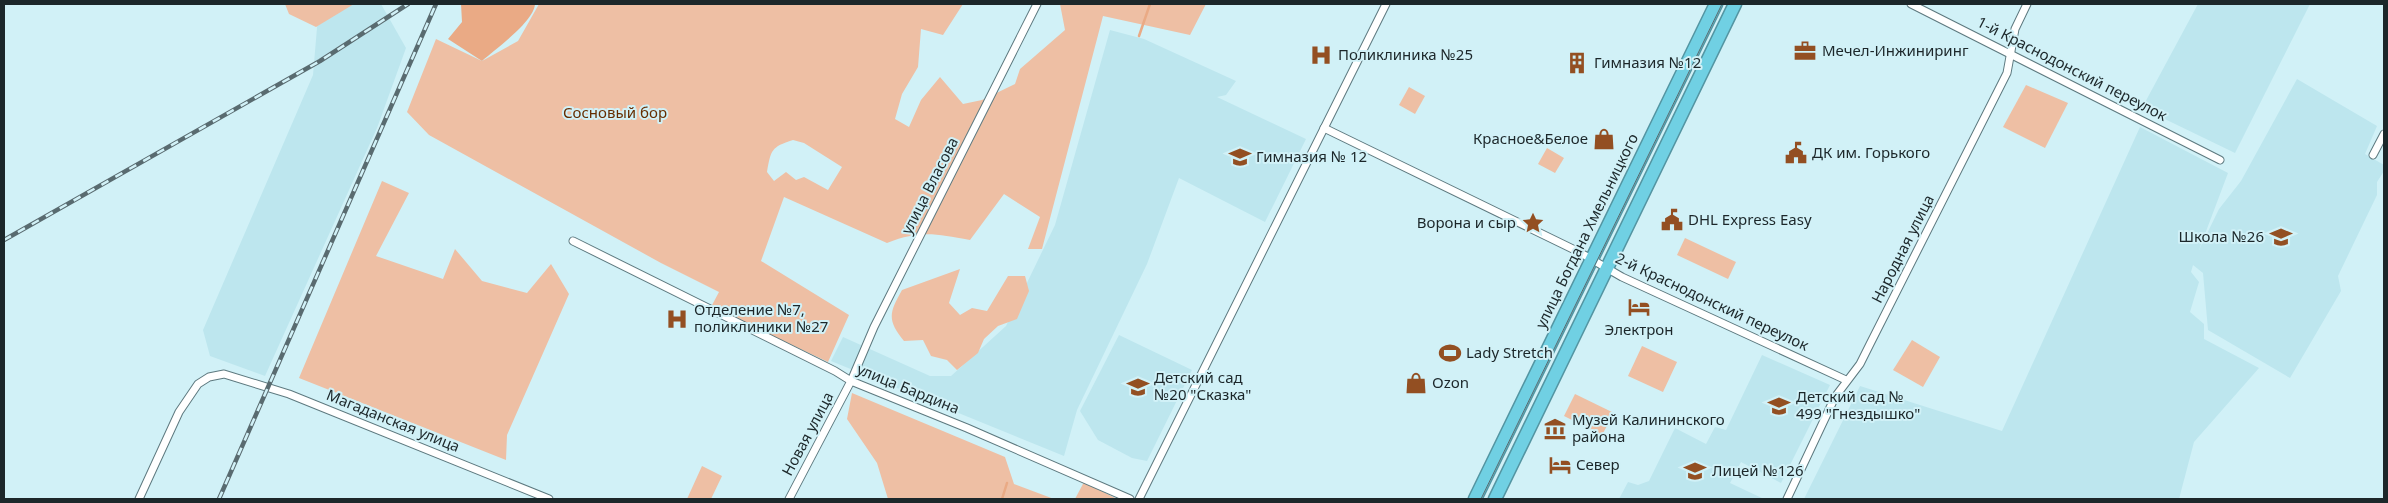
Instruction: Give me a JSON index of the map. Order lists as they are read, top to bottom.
{
  "streets": {
    "highway": ["улица Богдана Хмельницкого"],
    "street": [
      "1-й Краснодонский переулок",
      "улица Власова",
      "Народная улица",
      "2-й Краснодонский переулок",
      "улица Бардина",
      "Магаданская улица",
      "Новая улица"
    ]
  },
  "crossings": [
    ["1-й Краснодонский переулок", "Народная улица"],
    ["улица Власова", "улица Бардина"],
    ["улица Власова", "Новая улица"],
    ["улица Богдана Хмельницкого", "2-й Краснодонский переулок"],
    ["Народная улица", "2-й Краснодонский переулок"],
    ["улица Бардина", "Новая улица"]
  ],
  "parks": ["Сосновый бор"],
  "places": {
    "office": ["Мечел-Инжиниринг"],
    "hospital": ["Поликлиника №25", "Отделение №7, поликлиники №27"],
    "building": ["Гимназия №12"],
    "shop": ["Красное&Белое", "Ozon"],
    "public building": ["ДК им. Горького", "DHL Express Easy"],
    "school or university": [
      "Гимназия № 12",
      "Школа №26",
      "Детский сад №20 \"Сказка\"",
      "Детский сад № 499 \"Гнездышко\"",
      "Лицей №126"
    ],
    "place": ["Ворона и сыр"],
    "hotel": ["Электрон", "Север"],
    "sports": ["Lady Stretch"],
    "museum": ["Музей Калининского района"]
  }
}
